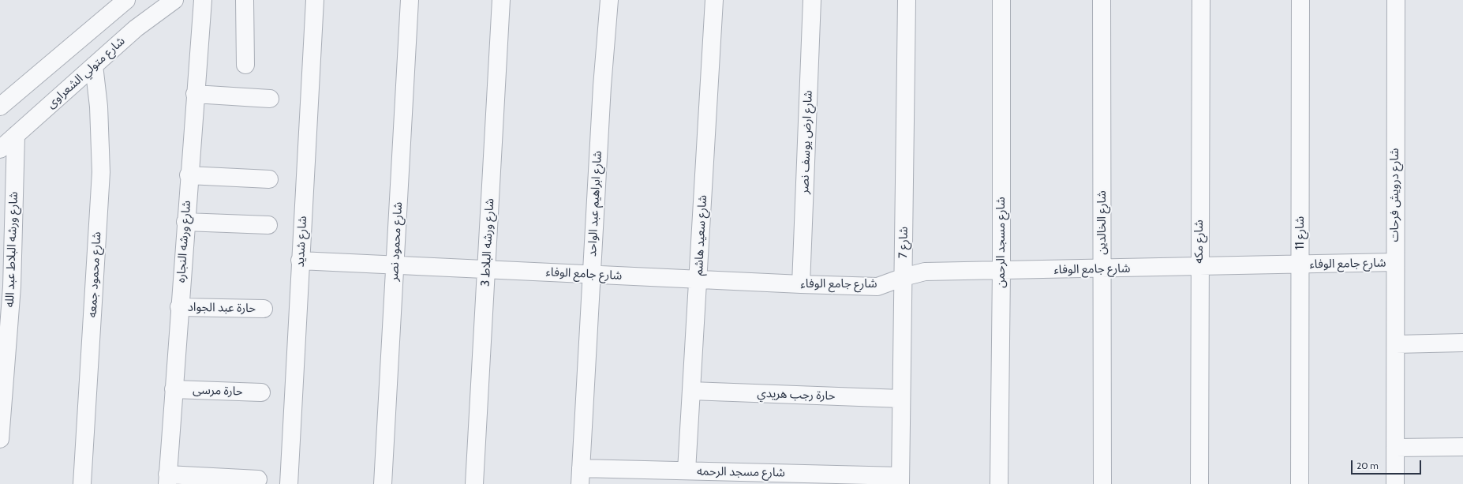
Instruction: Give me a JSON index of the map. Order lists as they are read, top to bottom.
{
  "streets": {
    "street": [
      "شارع متولي الشعراوى",
      "شارع ارض يوسف نصر",
      "شارع درويش فرحات",
      "شارع ابراهيم عبد الواحد",
      "شارع الخالدين",
      "شارع 11",
      "شارع سعيد هاشم",
      "شارع ورشه النجاره",
      "شارع شديد",
      "شارع محمود نصر",
      "شارع مكه",
      "شارع ورشه البلاط 3",
      "شارع 7",
      "شارع مسجد الرحمن",
      "شارع ورشه البلاط عبد الله",
      "شارع جامع الوفاء",
      "شارع محمود جمعه",
      "حارة عبد الجواد",
      "حارة مرسى",
      "حارة رجب هريدي",
      "شارع مسجد الرحمه"
    ]
  },
  "crossings": [
    ["شارع متولي الشعراوى", "شارع ورشه البلاط عبد الله"],
    ["شارع متولي الشعراوى", "شارع محمود جمعه"],
    ["شارع ارض يوسف نصر", "شارع جامع الوفاء"],
    ["شارع درويش فرحات", "شارع جامع الوفاء"],
    ["شارع ابراهيم عبد الواحد", "شارع جامع الوفاء"],
    ["شارع ابراهيم عبد الواحد", "شارع مسجد الرحمه"],
    ["شارع الخالدين", "شارع جامع الوفاء"],
    ["شارع 11", "شارع جامع الوفاء"],
    ["شارع سعيد هاشم", "شارع جامع الوفاء"],
    ["شارع سعيد هاشم", "حارة رجب هريدي"],
    ["شارع سعيد هاشم", "شارع مسجد الرحمه"],
    ["شارع ورشه النجاره", "حارة عبد الجواد"],
    ["شارع ورشه النجاره", "حارة مرسى"],
    ["شارع شديد", "شارع جامع الوفاء"],
    ["شارع محمود نصر", "شارع جامع الوفاء"],
    ["شارع مكه", "شارع جامع الوفاء"],
    ["شارع ورشه البلاط 3", "شارع جامع الوفاء"],
    ["شارع 7", "شارع جامع الوفاء"],
    ["شارع 7", "حارة رجب هريدي"],
    ["شارع 7", "شارع مسجد الرحمه"],
    ["شارع مسجد الرحمن", "شارع جامع الوفاء"]
  ],
  "scale_bar": "20 m"
}
